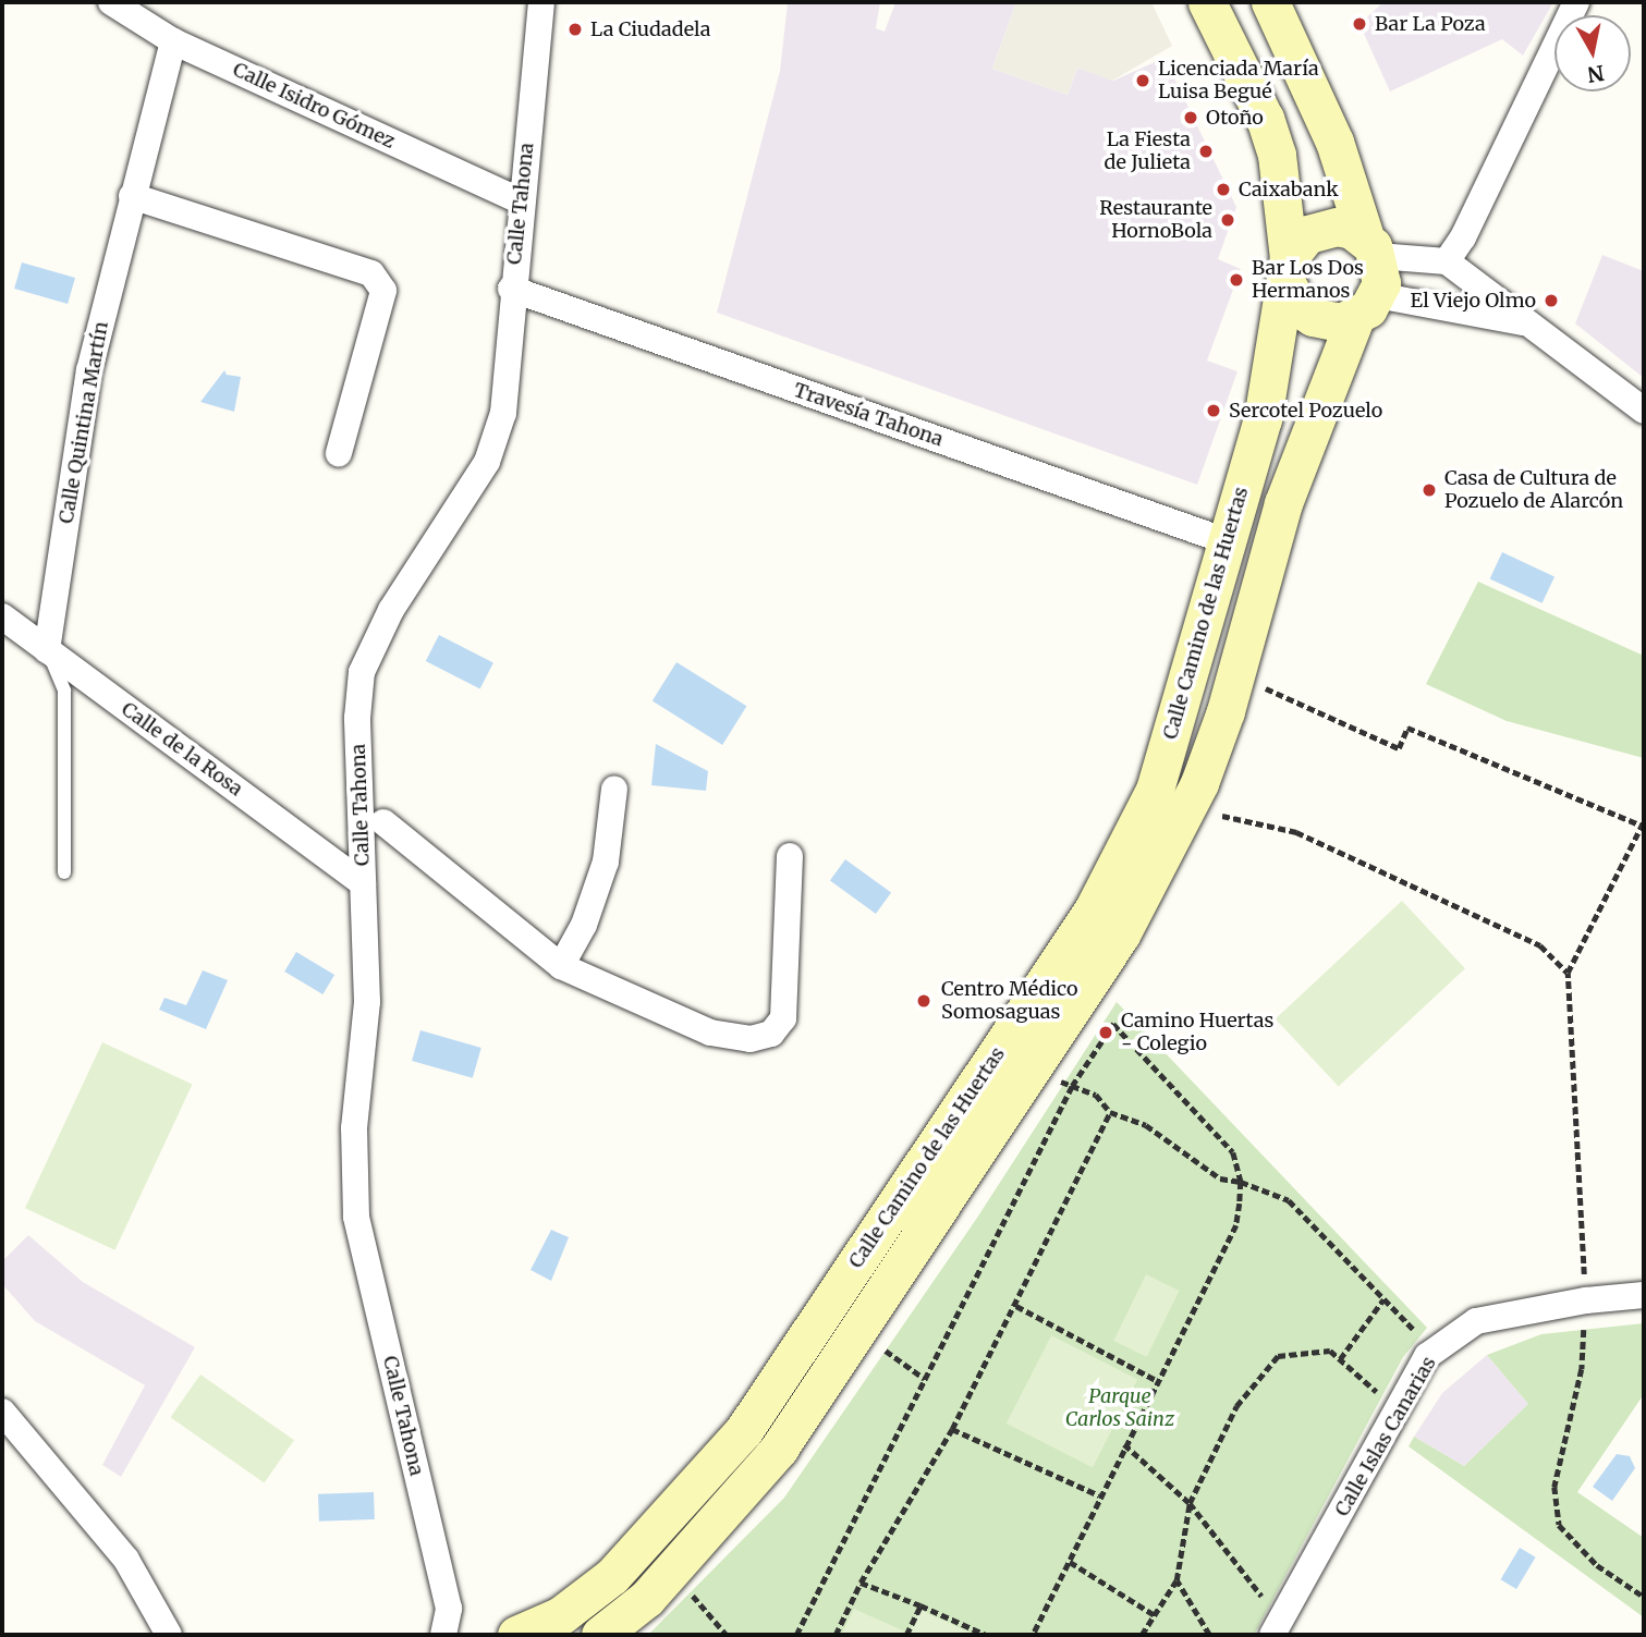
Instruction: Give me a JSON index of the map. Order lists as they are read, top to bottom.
{
  "streets": {
    "main road": ["Calle Camino de las Huertas"],
    "street": [
      "Calle Isidro Gómez",
      "Calle Tahona",
      "Travesía Tahona",
      "Calle Quintina Martín",
      "Calle de la Rosa",
      "Calle Islas Canarias"
    ]
  },
  "crossings": [
    ["Calle Isidro Gómez", "Calle Tahona"],
    ["Calle Isidro Gómez", "Calle Quintina Martín"],
    ["Calle Tahona", "Travesía Tahona"],
    ["Calle Tahona", "Calle de la Rosa"],
    ["Travesía Tahona", "Calle Camino de las Huertas"],
    ["Calle Quintina Martín", "Calle de la Rosa"]
  ],
  "parks": ["Parque Carlos Sainz"],
  "places": [
    "Bar La Poza",
    "La Ciudadela",
    "Licenciada María Luisa Begué",
    "Otoño",
    "La Fiesta de Julieta",
    "Caixabank",
    "Restaurante HornoBola",
    "Bar Los Dos Hermanos",
    "El Viejo Olmo",
    "Sercotel Pozuelo",
    "Casa de Cultura de Pozuelo de Alarcón",
    "Centro Médico Somosaguas",
    "Camino Huertas - Colegio"
  ],
  "north": "bottom"
}
